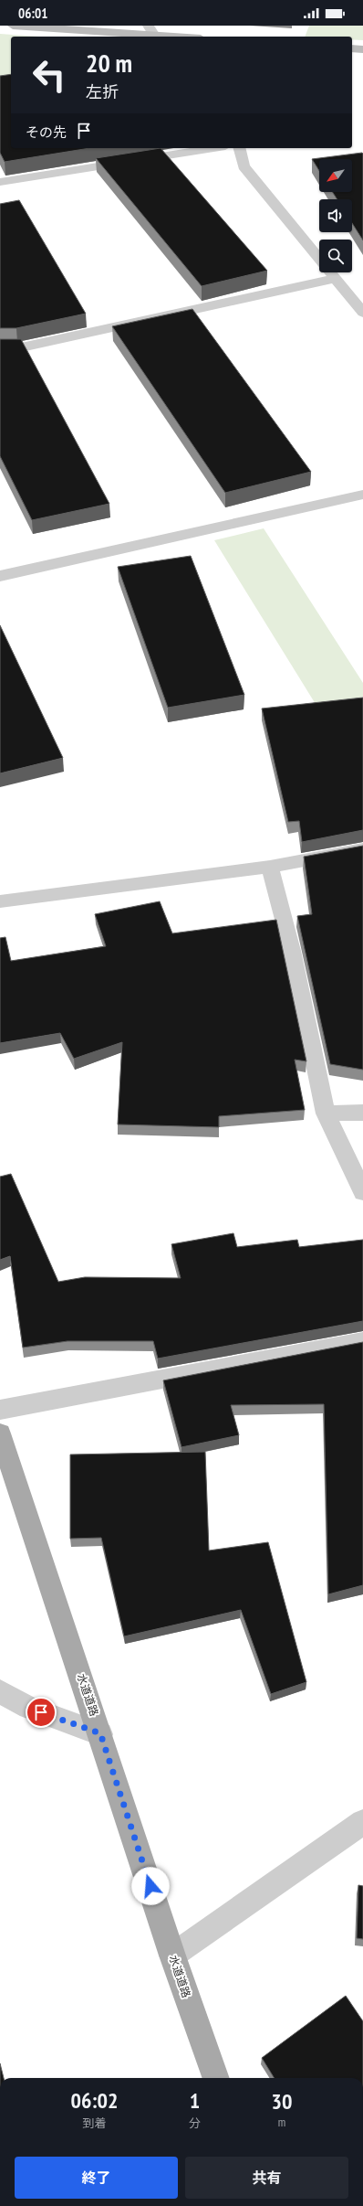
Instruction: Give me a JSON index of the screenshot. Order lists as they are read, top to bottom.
{
  "streets": {
    "main road": ["水道道路"]
  },
  "north": "bottom left",
  "page": {
    "status": "06:01",
    "turn": ["20 m", "左折"],
    "then": "その先",
    "eta": [
      "06:02",
      "到着",
      "1",
      "分",
      "30",
      "m"
    ],
    "buttons": ["終了", "共有"]
  }
}
